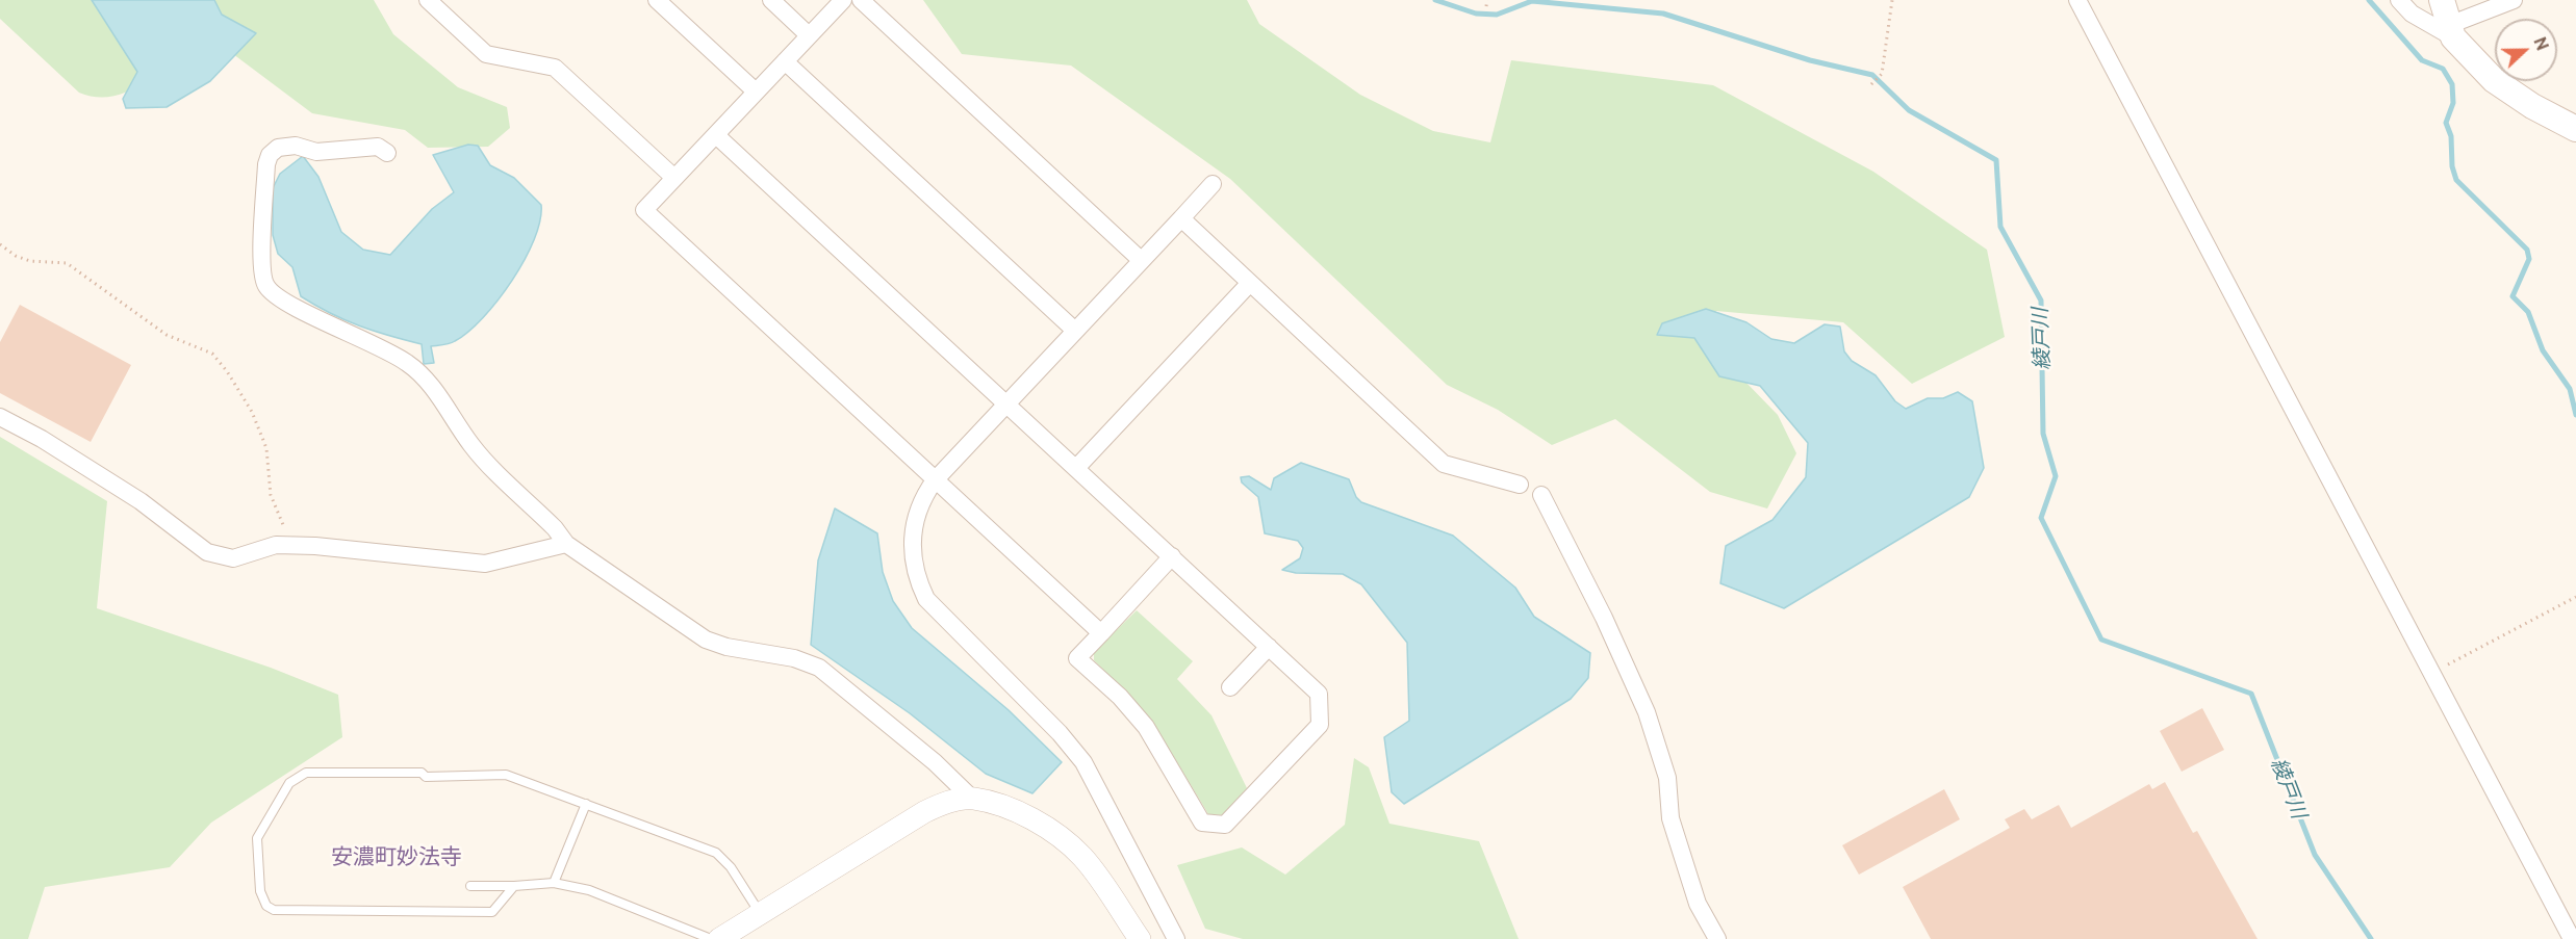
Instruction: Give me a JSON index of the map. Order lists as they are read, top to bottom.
{
  "districts": ["安濃町妙法寺"],
  "water": ["綾戸川"],
  "north": "right"
}
